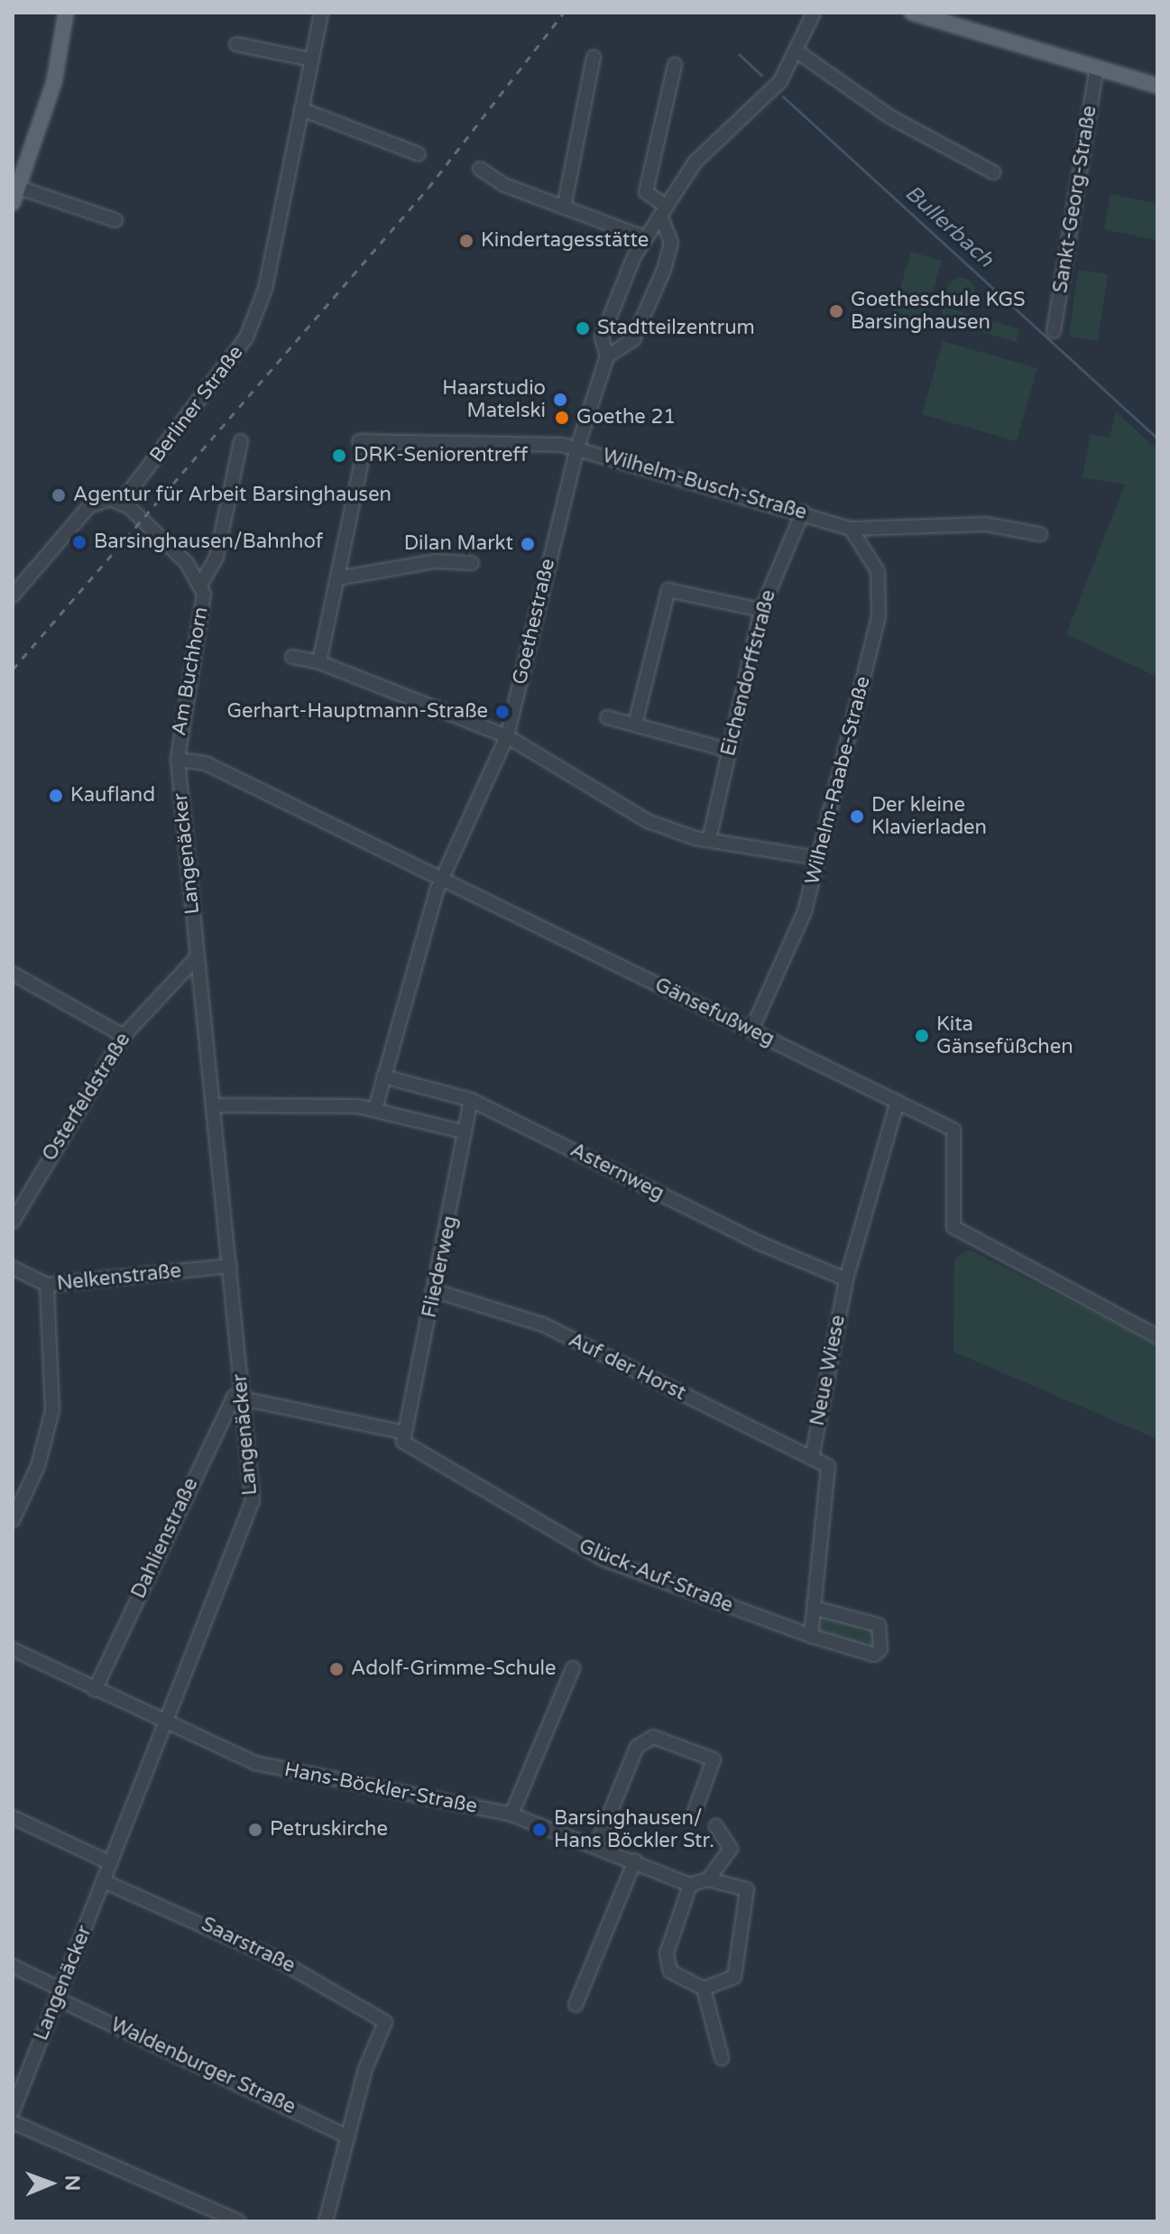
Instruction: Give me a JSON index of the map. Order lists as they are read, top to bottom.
{
  "streets": {
    "street": [
      "Sankt-Georg-Straße",
      "Berliner Straße",
      "Wilhelm-Busch-Straße",
      "Goethestraße",
      "Am Buchhorn",
      "Eichendorffstraße",
      "Wilhelm-Raabe-Straße",
      "Langenäcker",
      "Gänsefußweg",
      "Osterfeldstraße",
      "Asternweg",
      "Fliederweg",
      "Nelkenstraße",
      "Auf der Horst",
      "Neue Wiese",
      "Dahlienstraße",
      "Glück-Auf-Straße",
      "Hans-Böckler-Straße",
      "Saarstraße",
      "Waldenburger Straße"
    ]
  },
  "crossings": [
    ["Berliner Straße", "Am Buchhorn"],
    ["Wilhelm-Busch-Straße", "Goethestraße"],
    ["Wilhelm-Busch-Straße", "Eichendorffstraße"],
    ["Wilhelm-Busch-Straße", "Wilhelm-Raabe-Straße"],
    ["Goethestraße", "Gänsefußweg"],
    ["Goethestraße", "Asternweg"],
    ["Am Buchhorn", "Langenäcker"],
    ["Am Buchhorn", "Gänsefußweg"],
    ["Wilhelm-Raabe-Straße", "Gänsefußweg"],
    ["Langenäcker", "Gänsefußweg"],
    ["Langenäcker", "Osterfeldstraße"],
    ["Langenäcker", "Nelkenstraße"],
    ["Langenäcker", "Dahlienstraße"],
    ["Langenäcker", "Hans-Böckler-Straße"],
    ["Langenäcker", "Saarstraße"],
    ["Langenäcker", "Waldenburger Straße"],
    ["Gänsefußweg", "Neue Wiese"],
    ["Asternweg", "Fliederweg"],
    ["Asternweg", "Neue Wiese"],
    ["Fliederweg", "Auf der Horst"],
    ["Fliederweg", "Glück-Auf-Straße"],
    ["Auf der Horst", "Neue Wiese"],
    ["Dahlienstraße", "Hans-Böckler-Straße"],
    ["Saarstraße", "Waldenburger Straße"]
  ],
  "water": ["Bullerbach"],
  "places": [
    "Kindertagesstätte",
    "Goetheschule KGS Barsinghausen",
    "Stadtteilzentrum",
    "Haarstudio Matelski",
    "Goethe 21",
    "DRK-Seniorentreff",
    "Agentur für Arbeit Barsinghausen",
    "Barsinghausen/Bahnhof",
    "Dilan Markt",
    "Gerhart-Hauptmann-Straße",
    "Kaufland",
    "Der kleine Klavierladen",
    "Kita Gänsefüßchen",
    "Adolf-Grimme-Schule",
    "Petruskirche",
    "Barsinghausen/ Hans Böckler Str."
  ],
  "north": "right"
}
